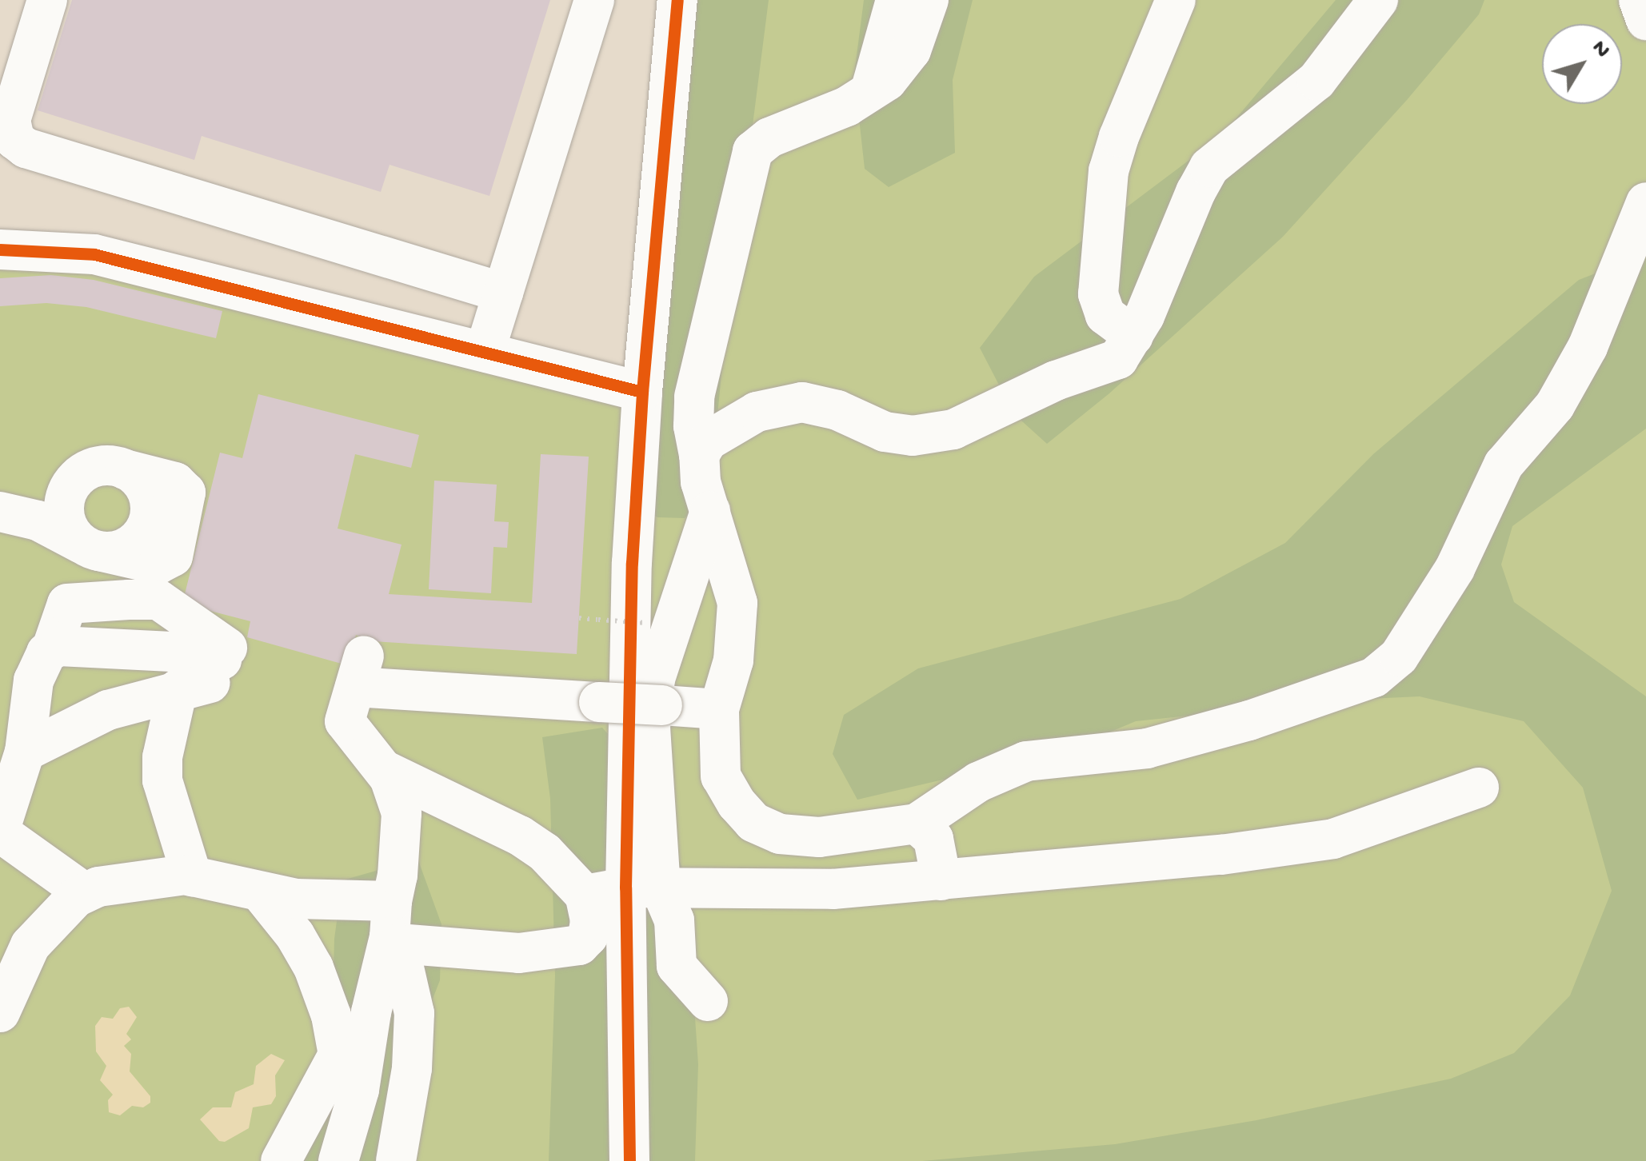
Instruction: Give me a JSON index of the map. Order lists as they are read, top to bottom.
{
  "north": "top right"
}
